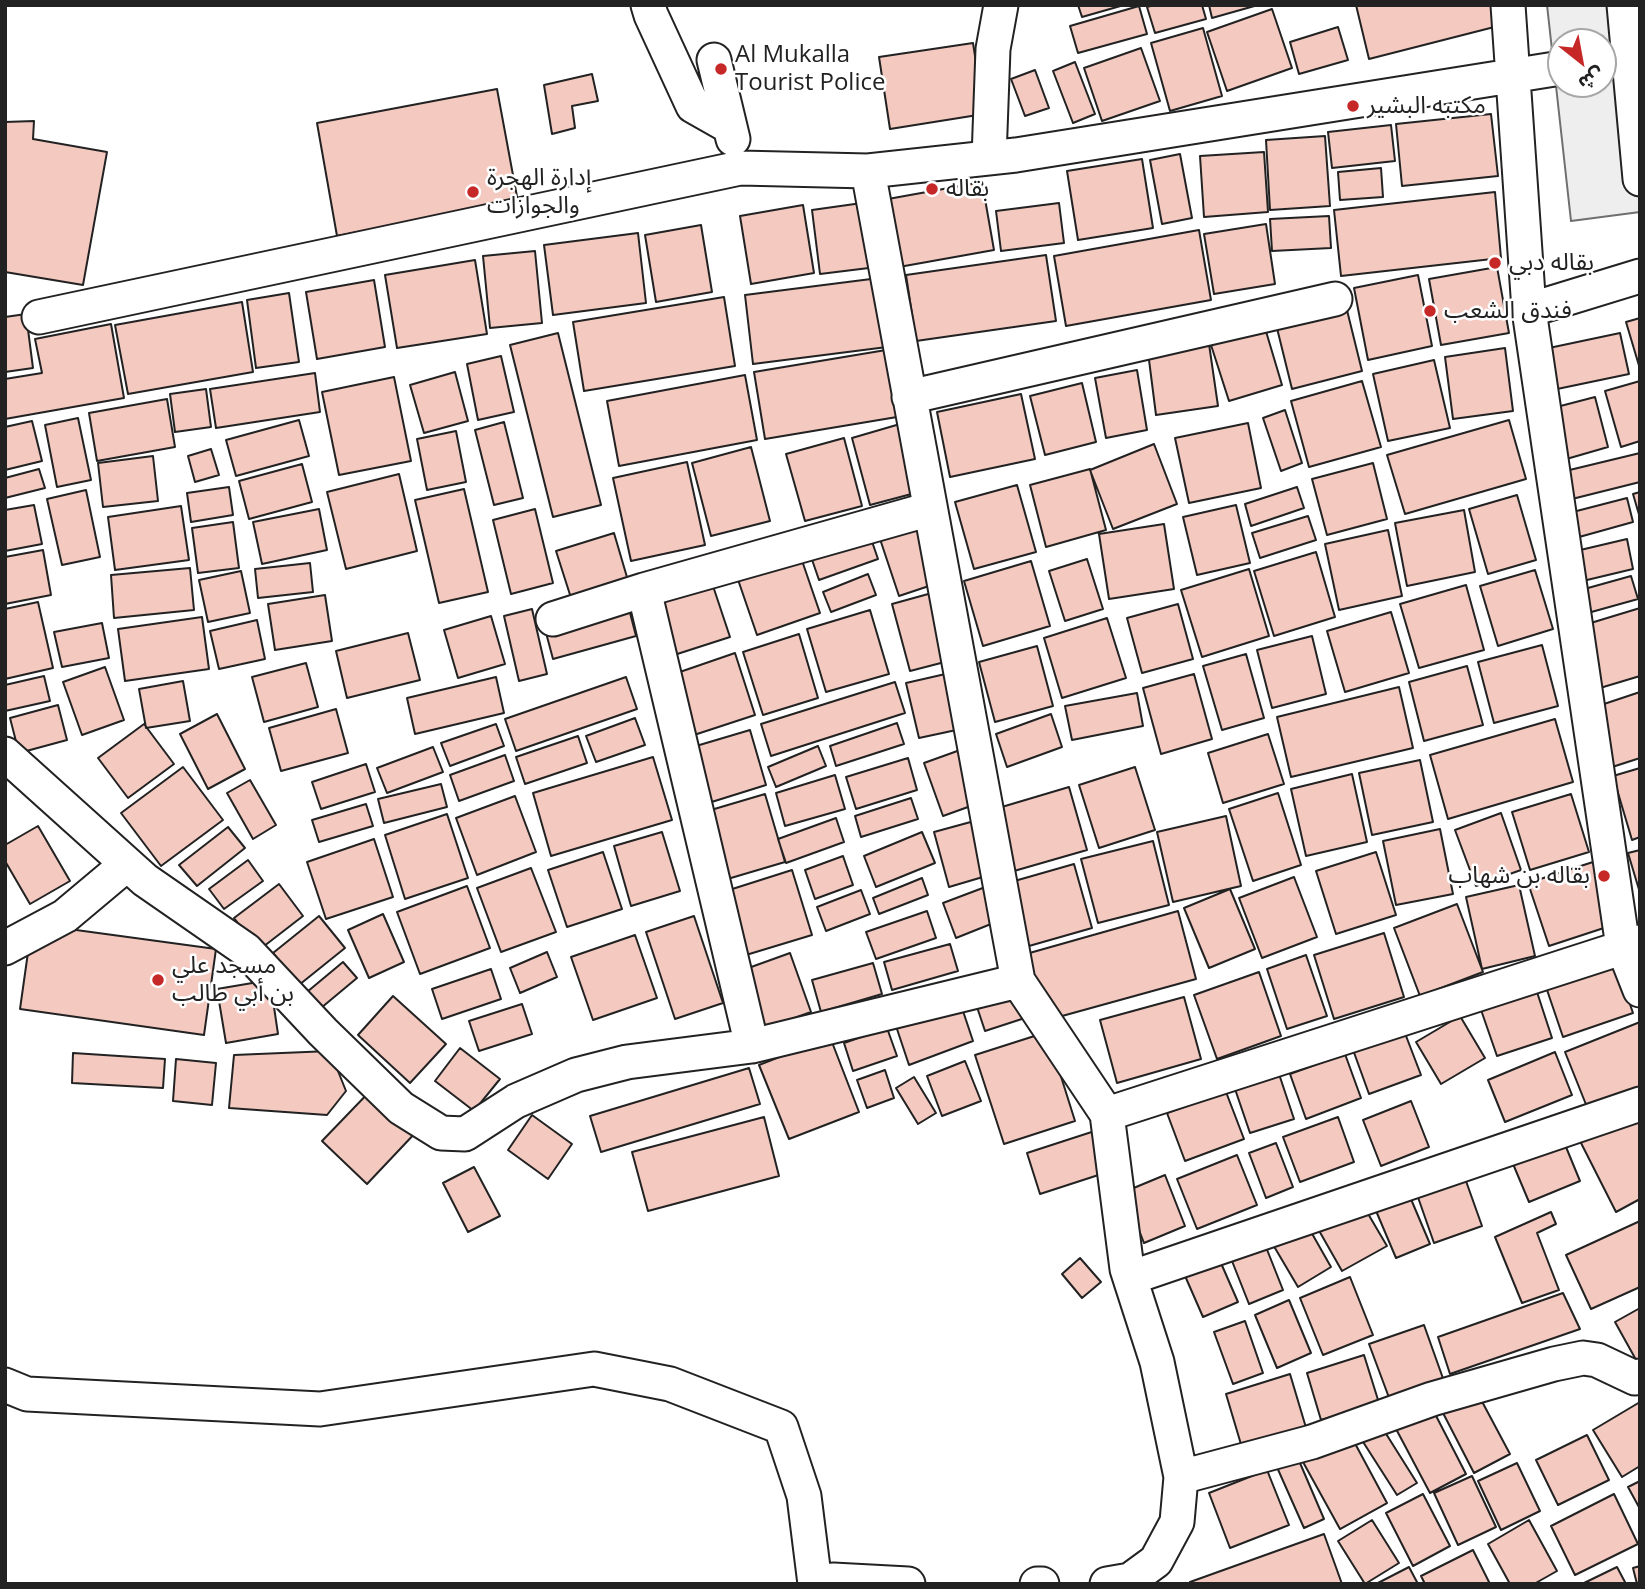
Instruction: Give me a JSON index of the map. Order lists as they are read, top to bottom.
{
  "places": [
    "Al Mukalla Tourist Police",
    "مكتبه البشير",
    "بقاله",
    "إدارة الهجرة والجوازات",
    "بقاله دبي",
    "فندق الشعب",
    "بقاله بن شهاب",
    "مسجد علي بن أبي طالب"
  ],
  "north": "bottom right"
}
